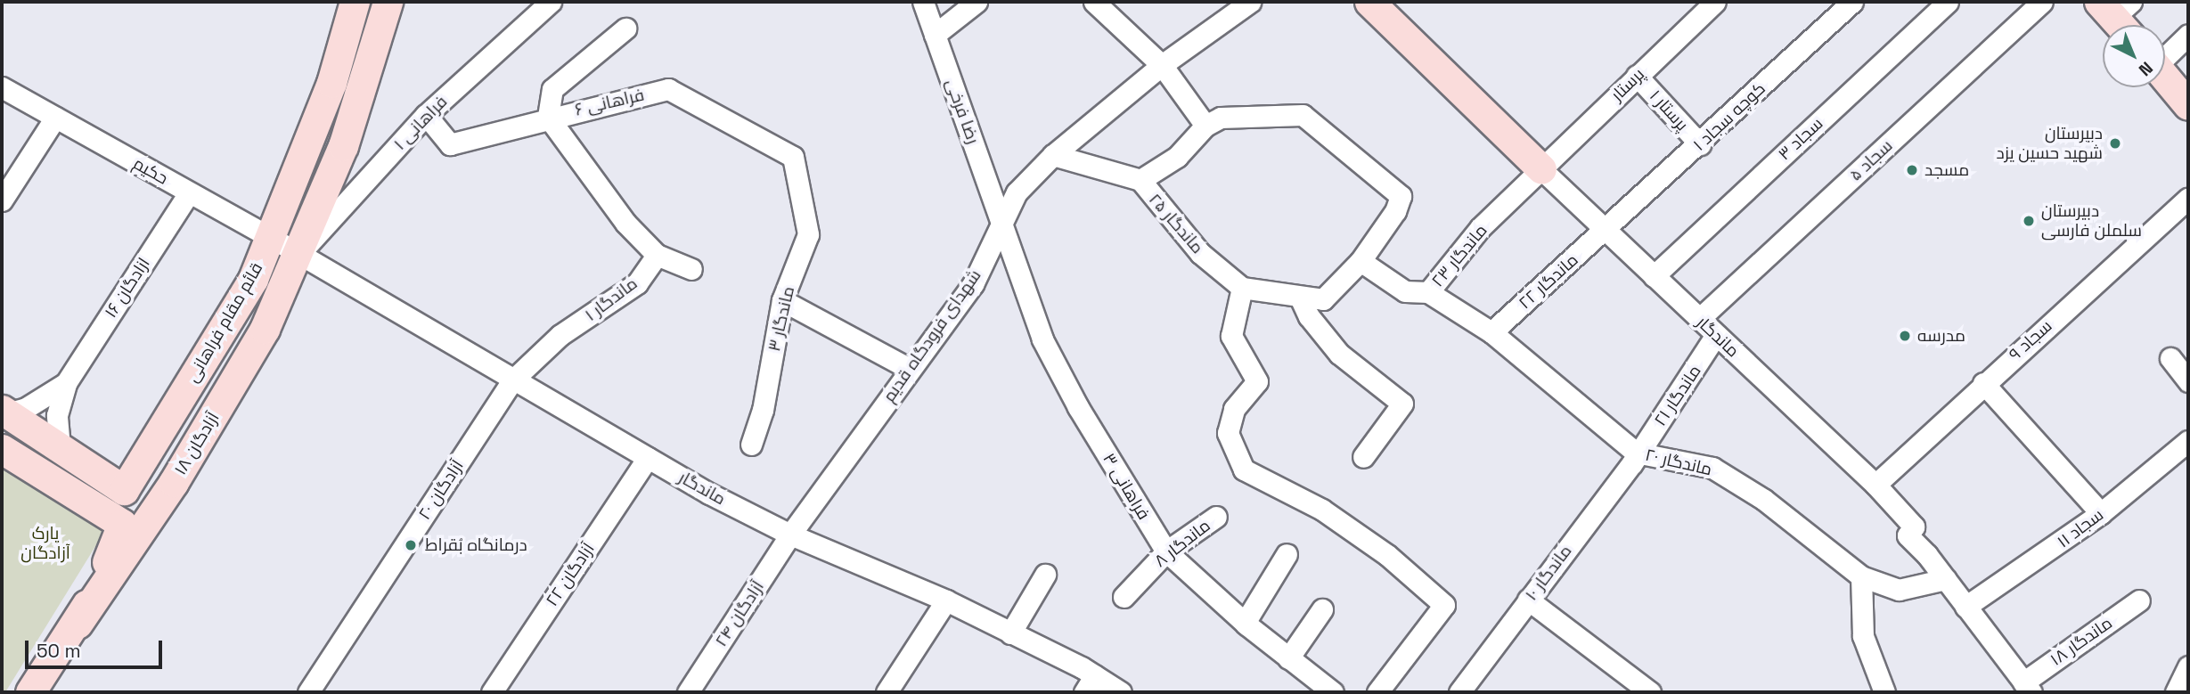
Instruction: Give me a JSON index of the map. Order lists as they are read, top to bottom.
{
  "streets": {
    "street": [
      "پرستار",
      "فراهانی ۶",
      "پرستار ۱",
      "رضا فرخی",
      "کوچه سجاد ۱",
      "فراهانی ۱",
      "سجاد ۳",
      "سجاد ۵",
      "حکیم",
      "ماندگار ۲۵",
      "ماندگار ۲۳",
      "ماندگار ۲۲",
      "ازادگان ۱۶",
      "ماندگار ۱",
      "ماندگار ۳",
      "قائم مقام فراهانی",
      "شهدای فرودگاه قدیم",
      "ماندگار",
      "سجاد ۹",
      "ماندگار ۲۱",
      "آزادگان ۱۸",
      "ماندگار ۲۰",
      "فراهانی ۳",
      "آزادگان ۲۰",
      "سجاد ۱۱",
      "ماندگار ۸",
      "ماندگار ۱۰",
      "آزادگان ۲۲",
      "آزادگان ۲۴",
      "ماندگار ۱۸"
    ]
  },
  "crossings": [
    ["پرستار", "پرستار ۱"],
    ["پرستار", "ماندگار ۲۳"],
    ["پرستار", "ماندگار"],
    ["فراهانی ۶", "فراهانی ۱"],
    ["فراهانی ۶", "ماندگار ۳"],
    ["پرستار ۱", "کوچه سجاد ۱"],
    ["رضا فرخی", "شهدای فرودگاه قدیم"],
    ["رضا فرخی", "فراهانی ۳"],
    ["کوچه سجاد ۱", "ماندگار ۲۲"],
    ["کوچه سجاد ۱", "ماندگار"],
    ["فراهانی ۱", "حکیم"],
    ["فراهانی ۱", "ماندگار"],
    ["فراهانی ۱", "آزادگان ۱۸"],
    ["سجاد ۳", "ماندگار"],
    ["سجاد ۵", "ماندگار"],
    ["حکیم", "ازادگان ۱۶"],
    ["حکیم", "قائم مقام فراهانی"],
    ["حکیم", "ماندگار"],
    ["حکیم", "آزادگان ۱۸"],
    ["ماندگار ۲۵", "ماندگار ۲۳"],
    ["ماندگار ۲۳", "ماندگار"],
    ["ماندگار ۲۳", "ماندگار ۲۰"],
    ["ماندگار ۲۲", "ماندگار"],
    ["ماندگار ۲۲", "ماندگار ۲۰"],
    ["ازادگان ۱۶", "قائم مقام فراهانی"],
    ["ماندگار ۱", "ماندگار"],
    ["ماندگار ۱", "آزادگان ۲۰"],
    ["شهدای فرودگاه قدیم", "ماندگار"],
    ["شهدای فرودگاه قدیم", "فراهانی ۳"],
    ["شهدای فرودگاه قدیم", "آزادگان ۲۴"],
    ["ماندگار", "سجاد ۹"],
    ["ماندگار", "ماندگار ۲۱"],
    ["ماندگار", "آزادگان ۱۸"],
    ["ماندگار", "ماندگار ۲۰"],
    ["ماندگار", "آزادگان ۲۰"],
    ["ماندگار", "سجاد ۱۱"],
    ["ماندگار", "آزادگان ۲۲"],
    ["ماندگار", "آزادگان ۲۴"],
    ["ماندگار", "ماندگار ۱۸"],
    ["ماندگار ۲۱", "ماندگار ۲۰"],
    ["ماندگار ۲۱", "ماندگار ۱۰"],
    ["ماندگار ۲۰", "ماندگار ۱۰"],
    ["فراهانی ۳", "ماندگار ۸"]
  ],
  "parks": ["پارک آزادگان"],
  "places": [
    "دبیرستان شهید حسین یزد",
    "مسجد",
    "دبیرستان سلملن فارسی",
    "مدرسه",
    "درمانگاه بُقراط"
  ],
  "scale_bar": "50 m",
  "north": "bottom right"
}
